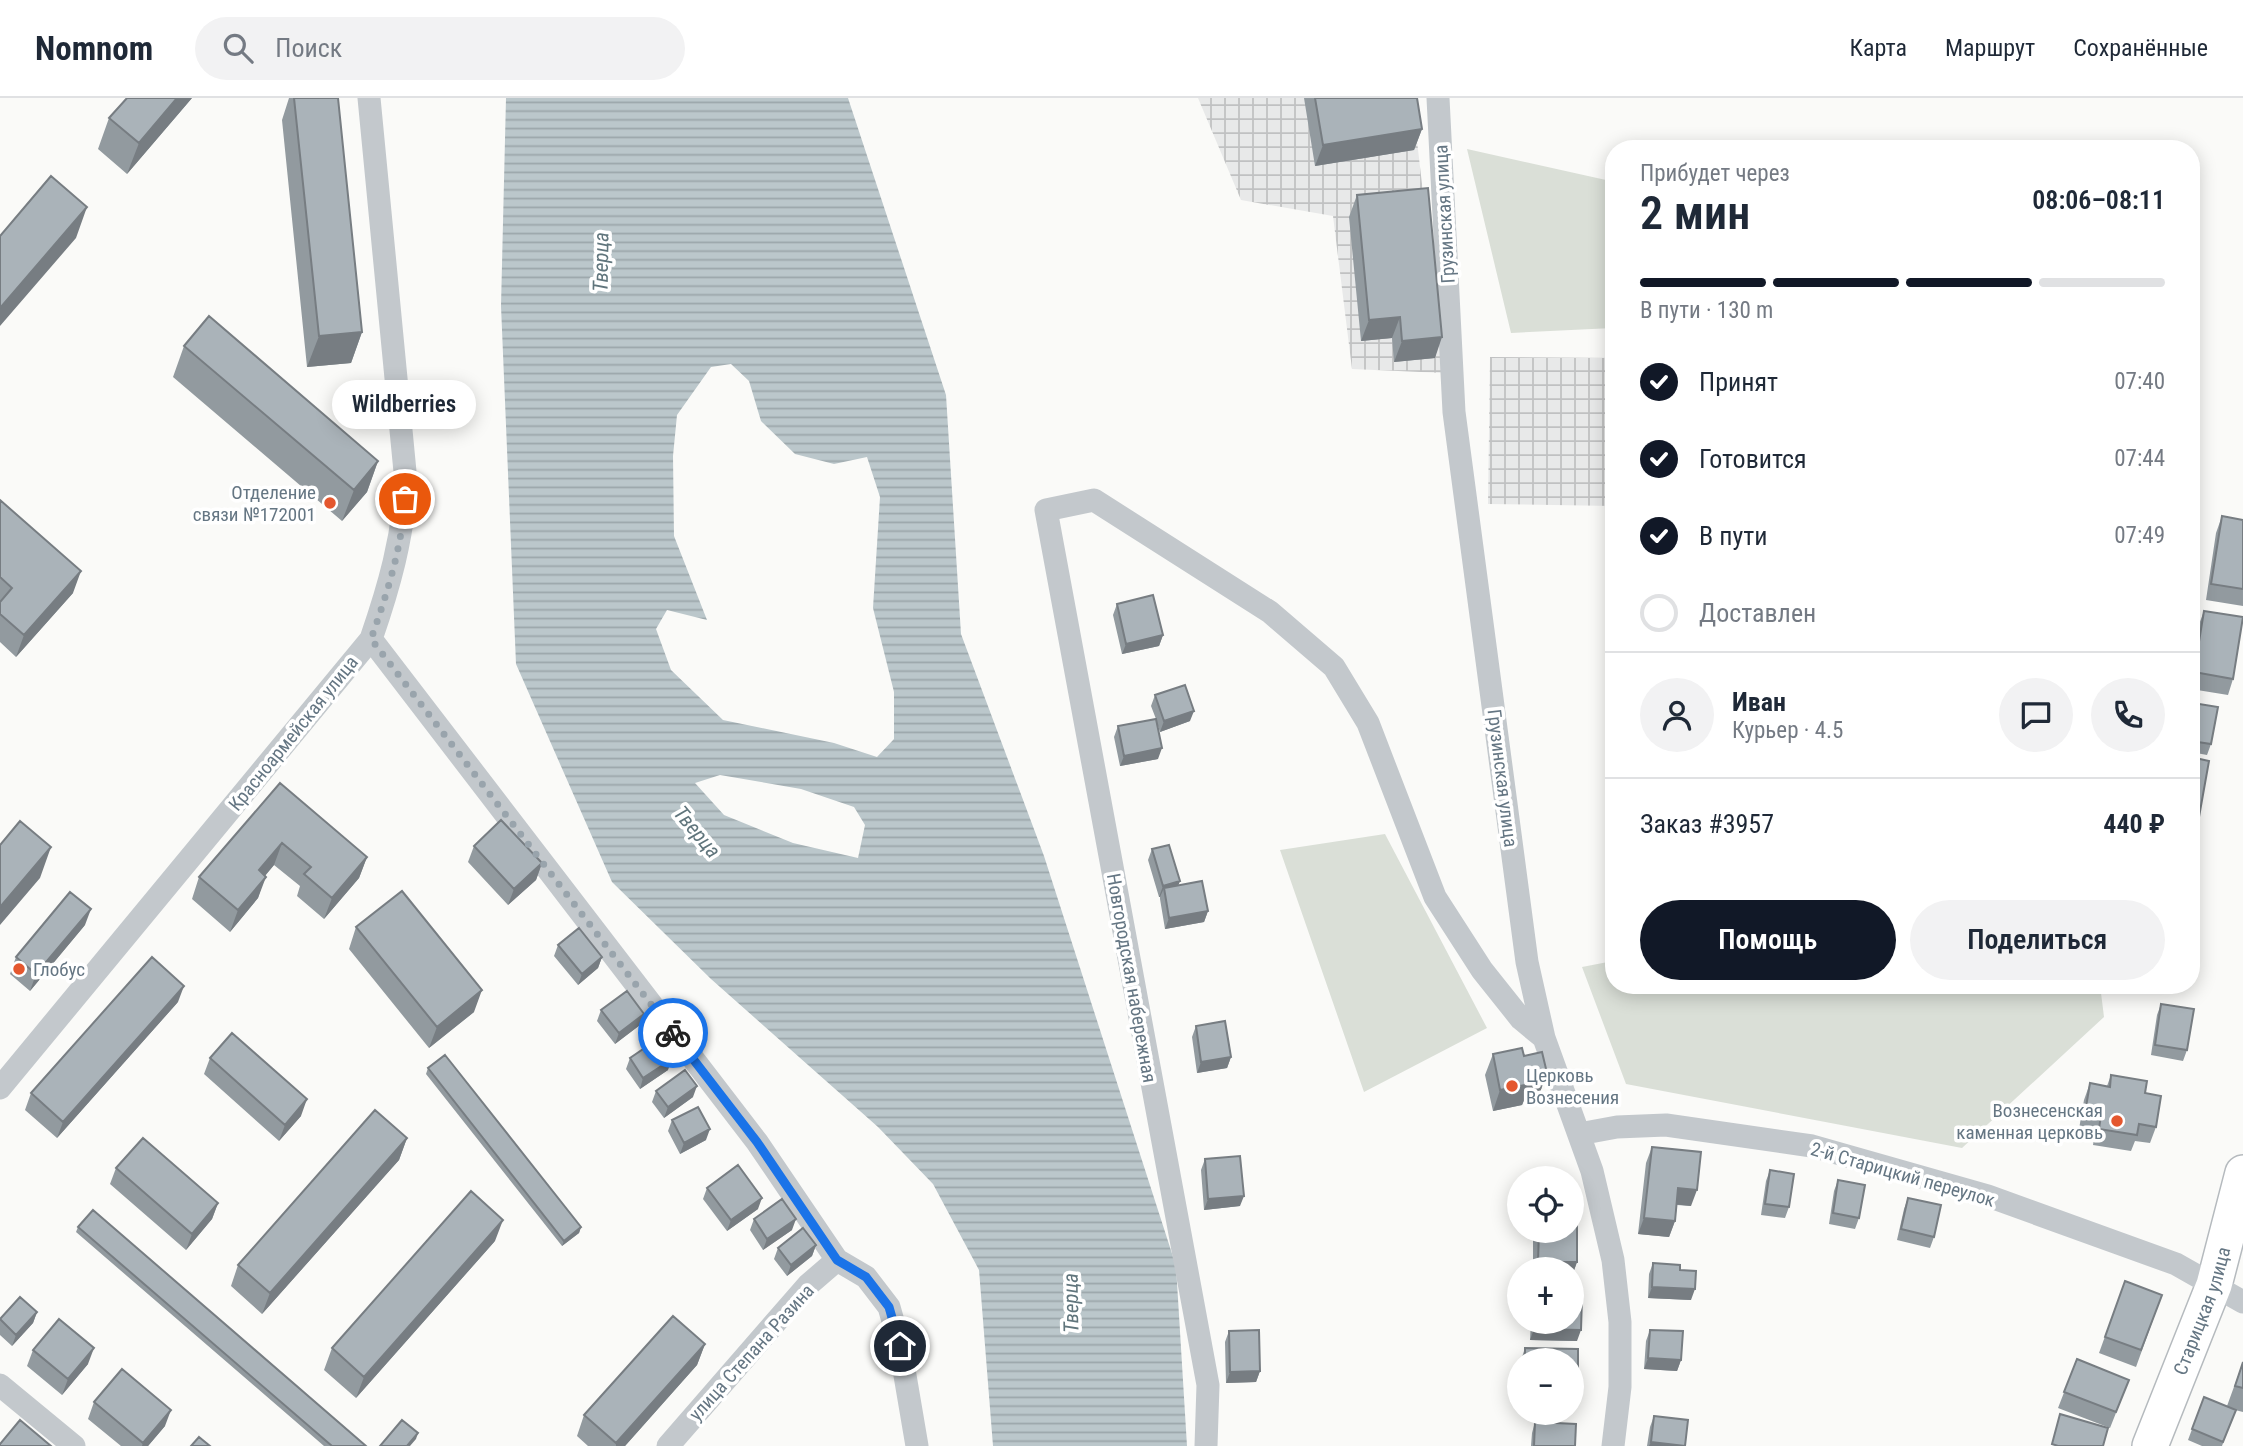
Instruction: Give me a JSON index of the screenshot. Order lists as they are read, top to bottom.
{
  "streets": {
    "main road": ["Старицкая улица"],
    "street": [
      "Грузинская улица",
      "Красноармейская улица",
      "Новгородская набережная",
      "2-й Старицкий переулок",
      "улица Степана Разина"
    ]
  },
  "crossings": [
    ["Грузинская улица", "Новгородская набережная"],
    ["Грузинская улица", "2-й Старицкий переулок"],
    ["2-й Старицкий переулок", "Старицкая улица"]
  ],
  "water": ["Тверца"],
  "places": [
    "Wildberries",
    "Отделение связи №172001",
    "Глобус",
    "Церковь Вознесения",
    "Вознесенская каменная церковь"
  ],
  "page": {
    "header": "Nomnom",
    "search": "Поиск",
    "nav": ["Карта", "Маршрут", "Сохранённые"],
    "heading": ["2 мин", "Прибудет через", "08:06–08:11"],
    "panel": [
      "Иван",
      "Курьер · 4.5",
      "Заказ #3957",
      "440 ₽"
    ],
    "bar": "В пути · 130 m",
    "list": [
      ["Принят", "07:40"],
      ["Готовится", "07:44"],
      ["В пути", "07:49"],
      "Доставлен"
    ],
    "bubble": "Wildberries",
    "buttons": ["Помощь", "Поделиться"],
    "map_buttons": ["+", "−"]
  }
}
